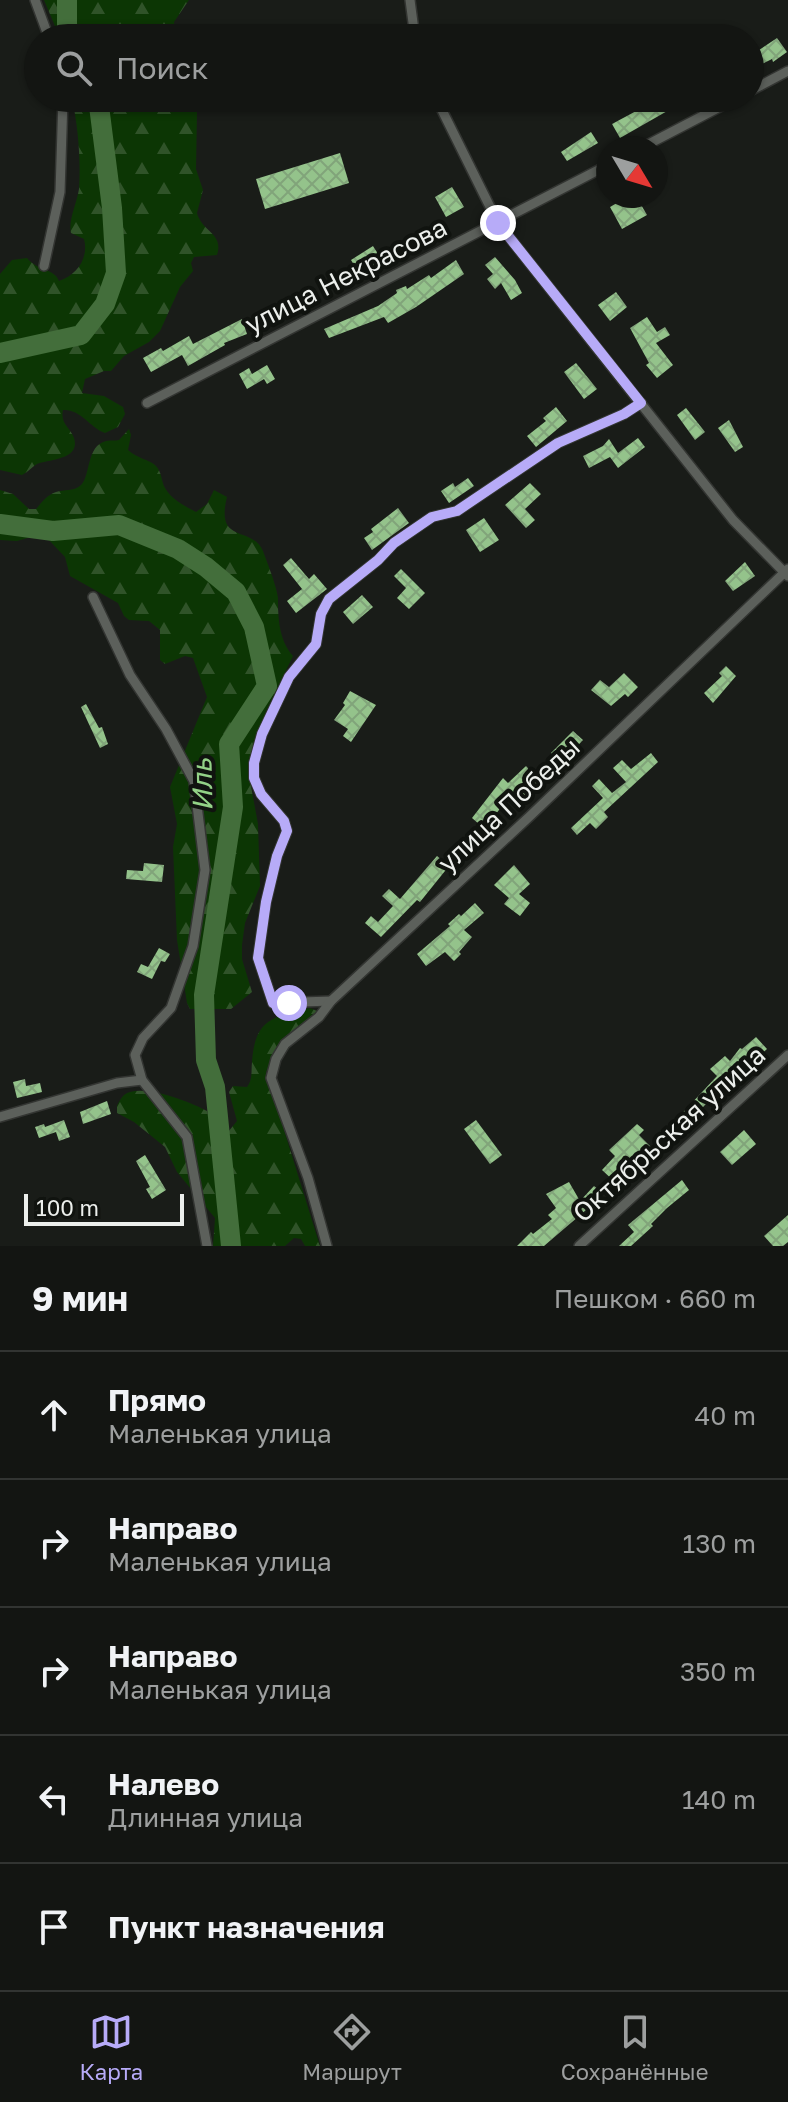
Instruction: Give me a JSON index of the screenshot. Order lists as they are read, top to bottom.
{
  "streets": {
    "street": ["улица Некрасова", "улица Победы", "Октябрьская улица"]
  },
  "water": ["Иль"],
  "scale_bar": "100 m",
  "north": "bottom right",
  "page": {
    "search": "Поиск",
    "scale": "100 m",
    "heading": ["9 мин", "Пешком · 660 m"],
    "list": [
      ["Прямо", "Маленькая улица", "40 m"],
      ["Направо", "Маленькая улица", "130 m"],
      ["Направо", "Маленькая улица", "350 m"],
      ["Налево", "Длинная улица", "140 m"],
      "Пункт назначения"
    ],
    "nav": ["Карта", "Маршрут", "Сохранённые"]
  }
}
